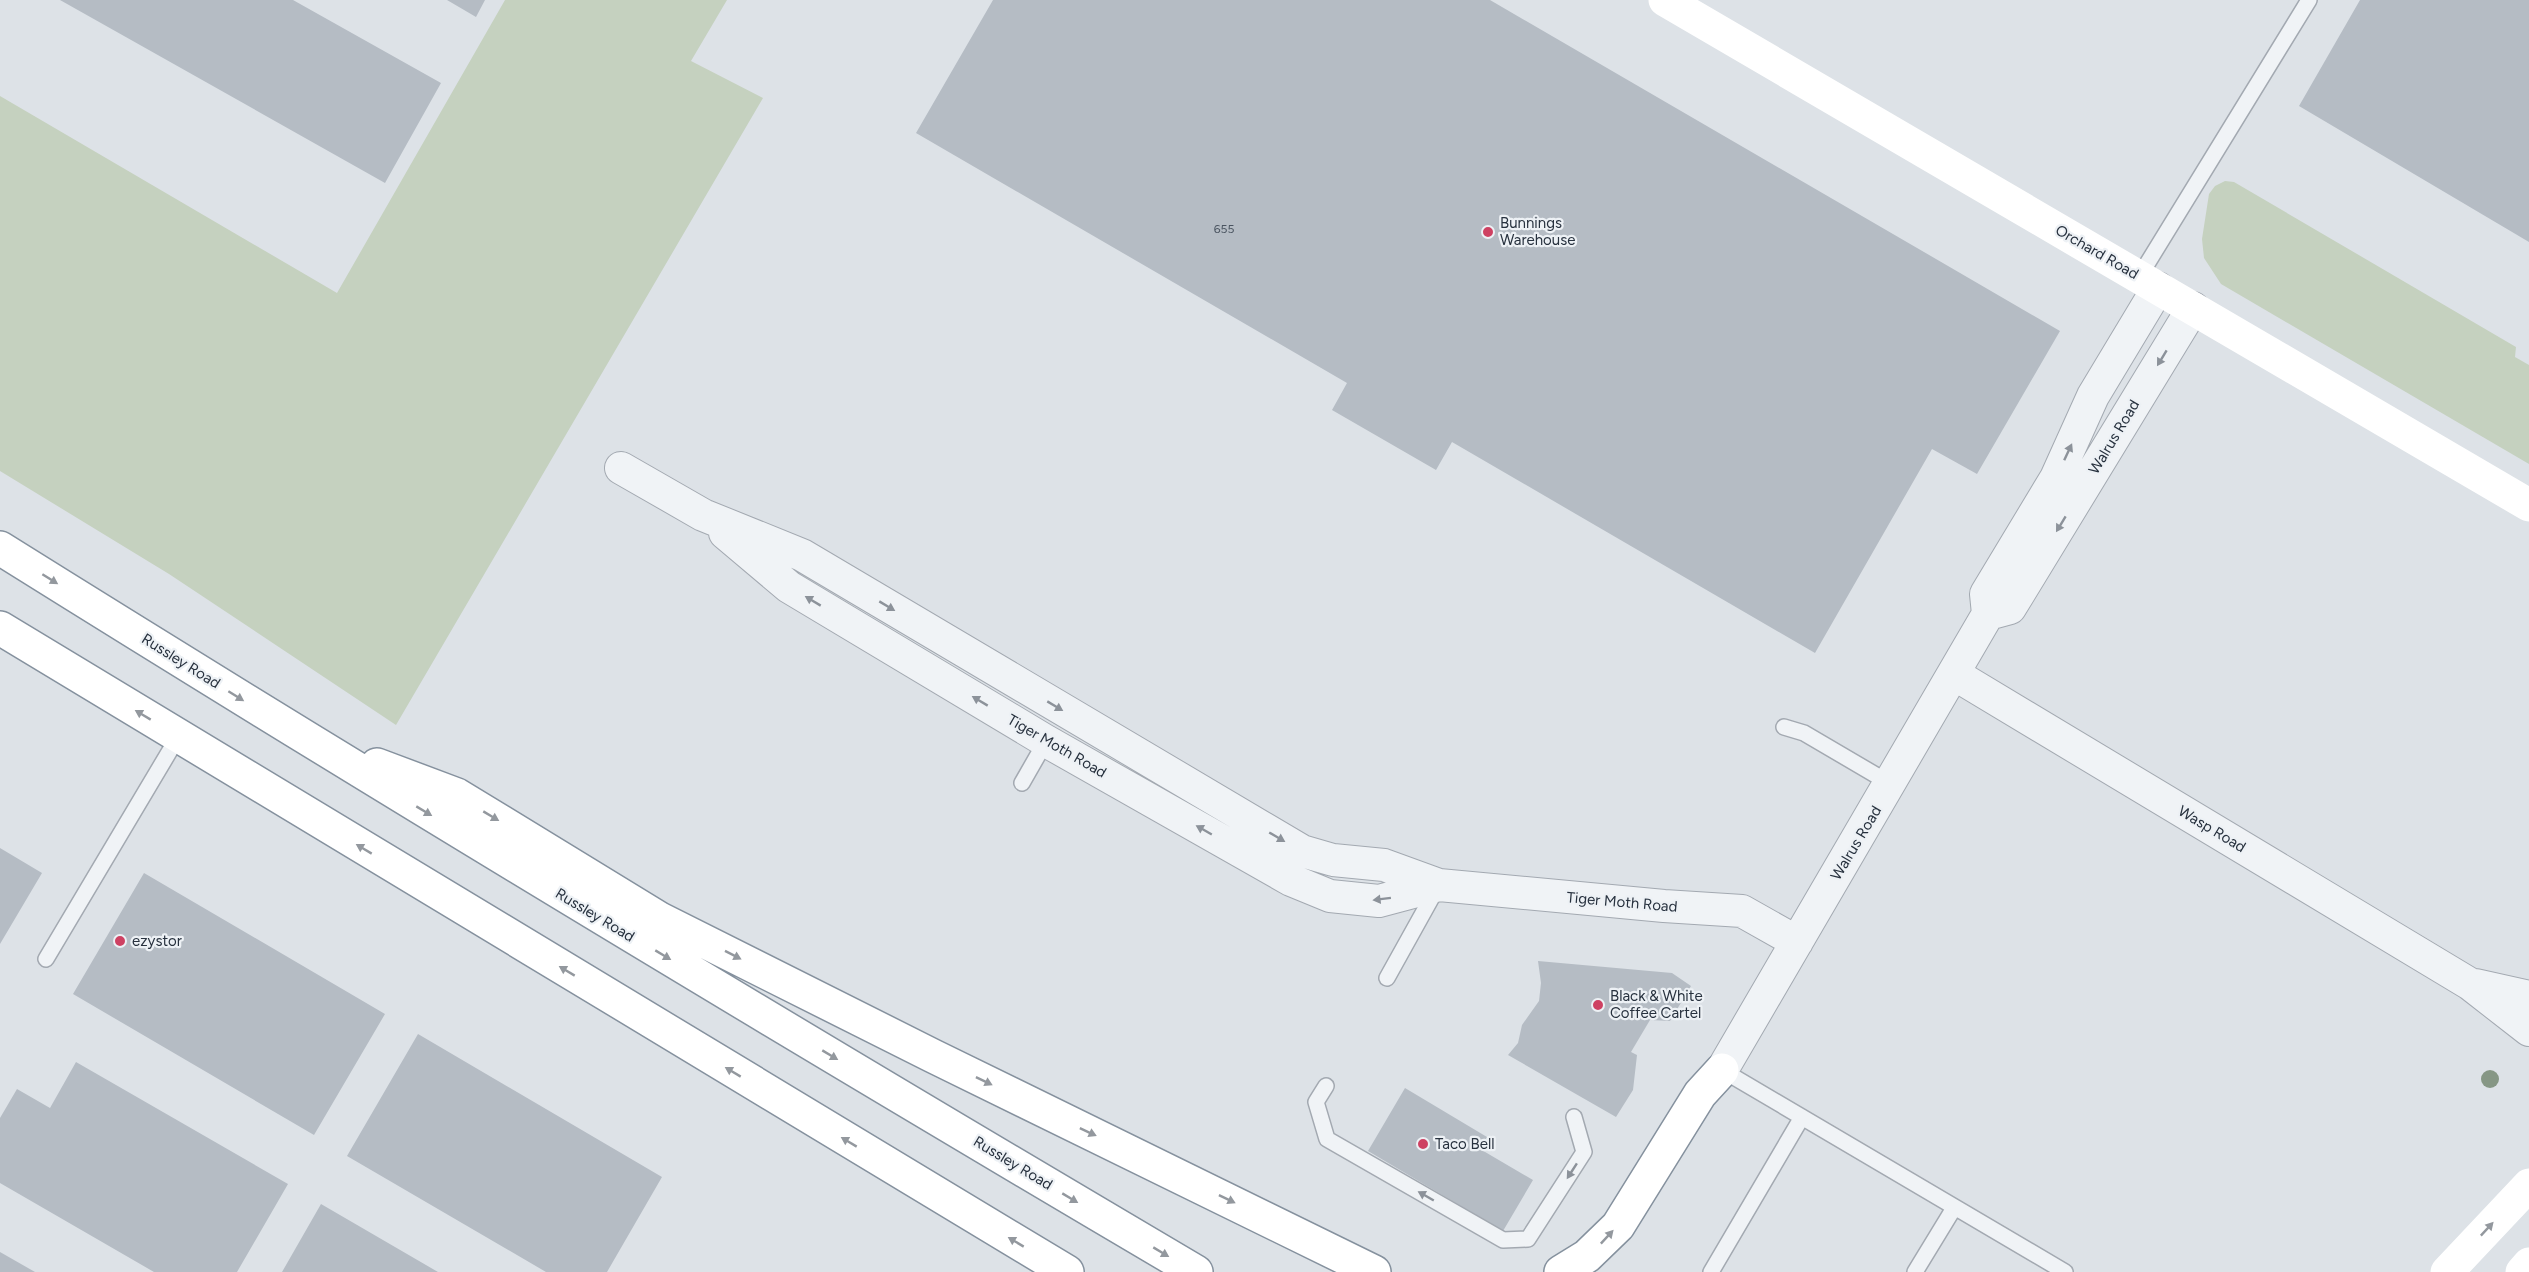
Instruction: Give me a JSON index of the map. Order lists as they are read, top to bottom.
{
  "streets": {
    "main road": ["Orchard Road", "Russley Road"],
    "street": ["Walrus Road", "Tiger Moth Road", "Wasp Road"]
  },
  "crossings": [
    ["Orchard Road", "Walrus Road"],
    ["Walrus Road", "Tiger Moth Road"],
    ["Walrus Road", "Wasp Road"]
  ],
  "places": [
    "Bunnings Warehouse",
    "ezystor",
    "Black & White Coffee Cartel",
    "Taco Bell"
  ],
  "house_numbers": ["655"]
}
